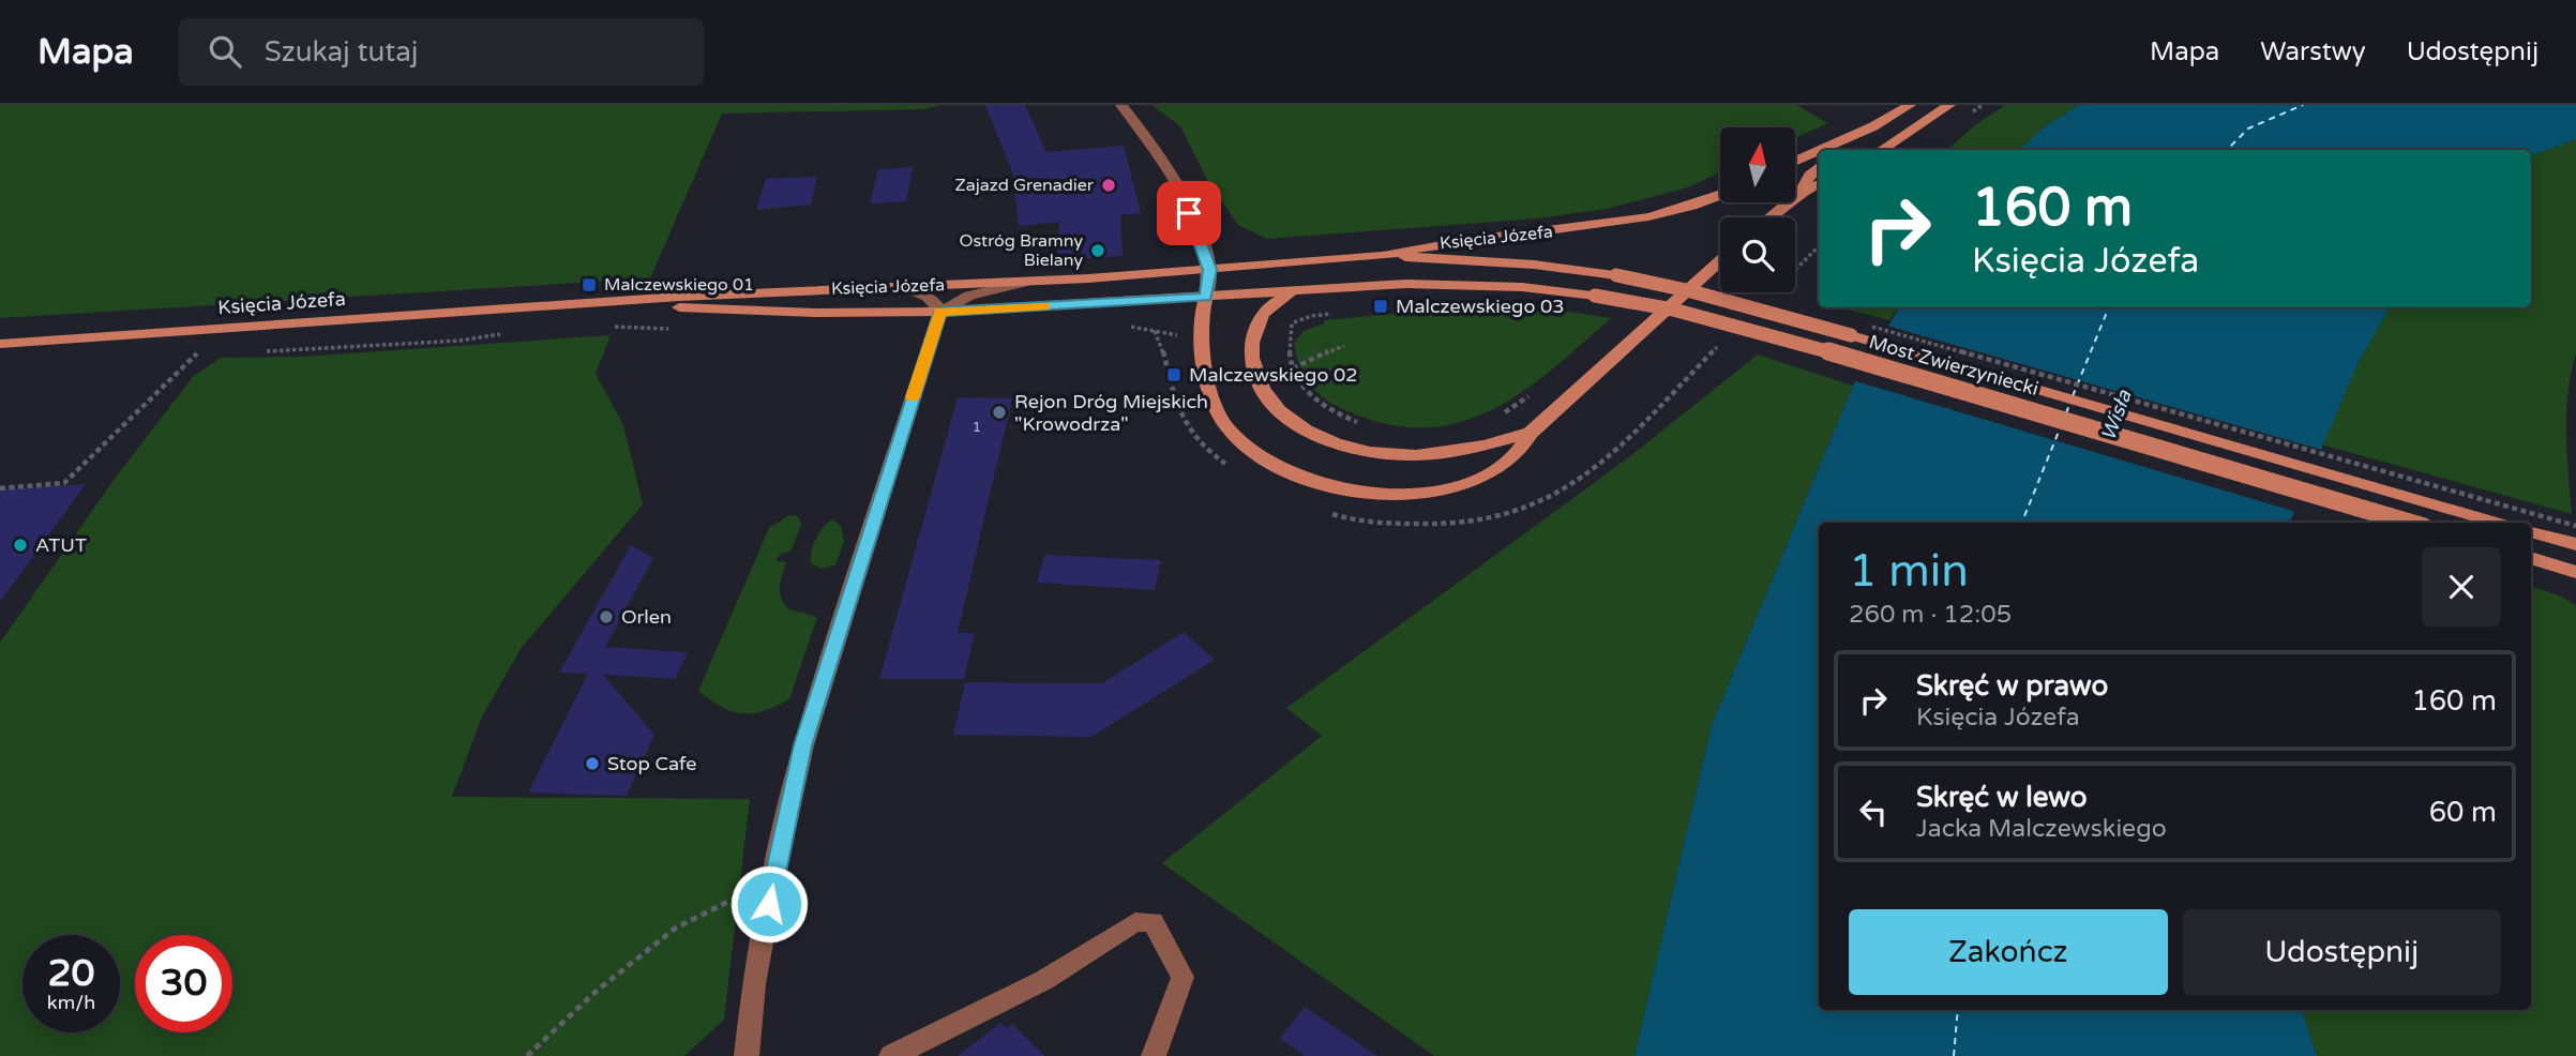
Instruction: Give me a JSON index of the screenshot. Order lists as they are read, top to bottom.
{
  "streets": {
    "main road": ["Księcia Józefa", "Most Zwierzyniecki"]
  },
  "crossings": [
    ["Księcia Józefa", "Most Zwierzyniecki"]
  ],
  "water": ["Wisła"],
  "places": {
    "other": [
      "Zajazd Grenadier",
      "Ostróg Bramny Bielany",
      "Rejon Dróg Miejskich \"Krowodrza\"",
      "ATUT",
      "Orlen",
      "Stop Cafe"
    ],
    "transit": ["Malczewskiego 01", "Malczewskiego 03", "Malczewskiego 02"]
  },
  "house_numbers": ["1"],
  "north": "top",
  "page": {
    "header": "Mapa",
    "search": "Szukaj tutaj",
    "nav": ["Mapa", "Warstwy", "Udostępnij"],
    "turn": ["160 m", "Księcia Józefa"],
    "heading": ["1 min", "260 m · 12:05"],
    "list": [
      {
        "name": "Skręć w prawo",
        "note": "Księcia Józefa",
        "value": "160 m"
      },
      {
        "name": "Skręć w lewo",
        "note": "Jacka Malczewskiego",
        "value": "60 m"
      }
    ],
    "buttons": ["Zakończ", "Udostępnij"],
    "speed": "20 km/h",
    "limit": "30"
  }
}
